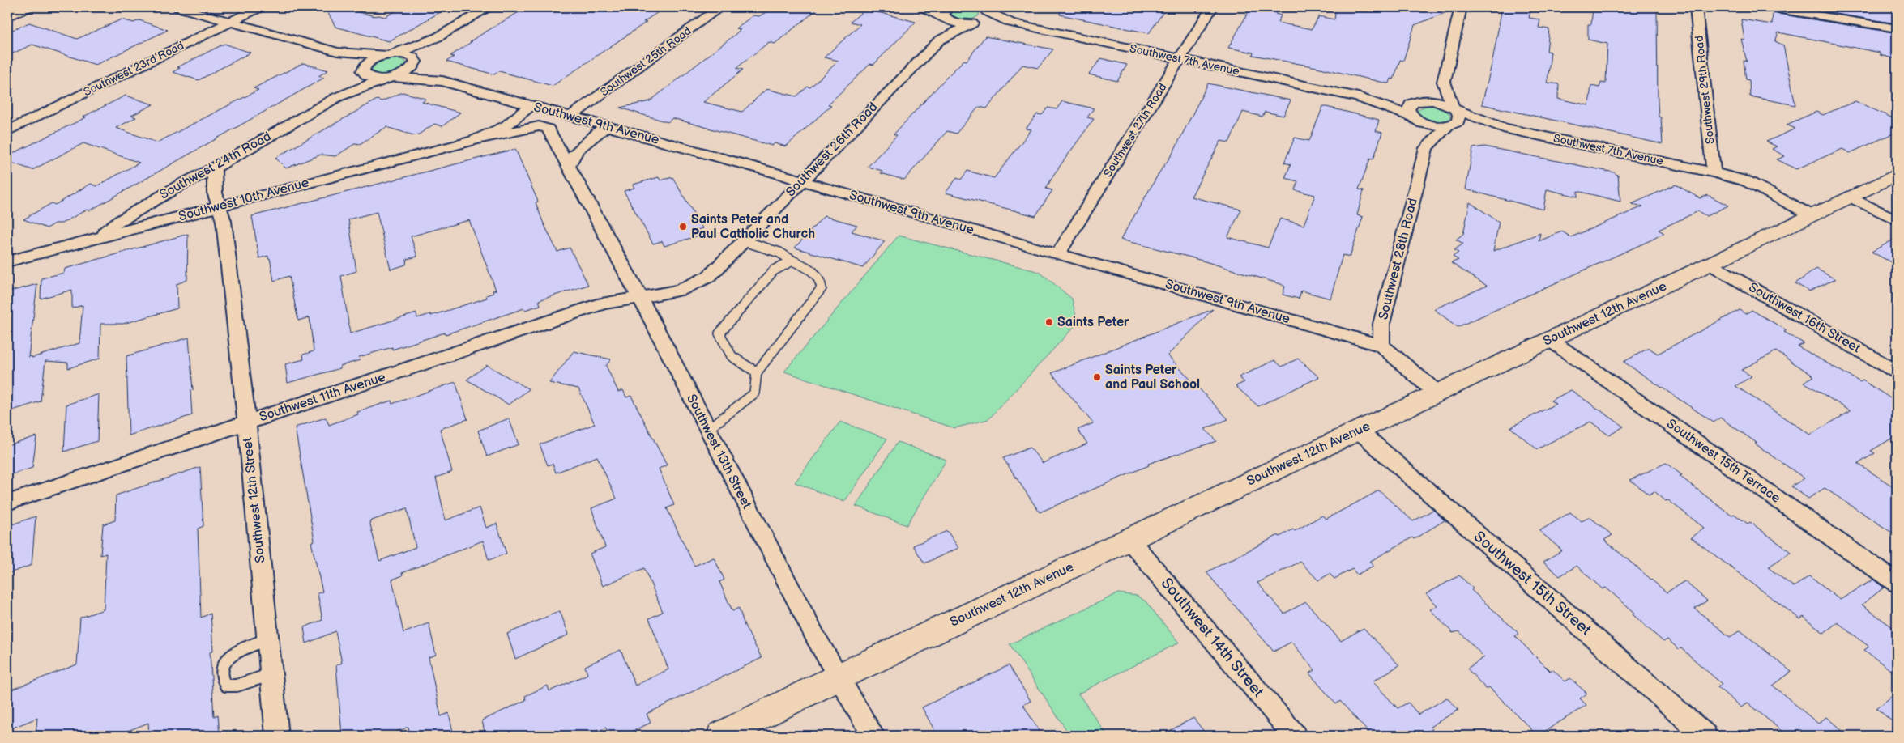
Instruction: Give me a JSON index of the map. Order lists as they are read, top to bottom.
{
  "streets": {
    "main road": ["Southwest 12th Avenue"],
    "street": [
      "Southwest 7th Avenue",
      "Southwest 25th Road",
      "Southwest 23rd Road",
      "Southwest 29th Road",
      "Southwest 9th Avenue",
      "Southwest 27th Road",
      "Southwest 26th Road",
      "Southwest 24th Road",
      "Southwest 10th Avenue",
      "Southwest 28th Road",
      "Southwest 16th Street",
      "Southwest 11th Avenue",
      "Southwest 13th Street",
      "Southwest 15th Terrace",
      "Southwest 12th Street",
      "Southwest 15th Street",
      "Southwest 14th Street"
    ]
  },
  "crossings": [
    ["Southwest 7th Avenue", "Southwest 29th Road"],
    ["Southwest 7th Avenue", "Southwest 27th Road"],
    ["Southwest 7th Avenue", "Southwest 26th Road"],
    ["Southwest 7th Avenue", "Southwest 28th Road"],
    ["Southwest 25th Road", "Southwest 9th Avenue"],
    ["Southwest 9th Avenue", "Southwest 27th Road"],
    ["Southwest 9th Avenue", "Southwest 26th Road"],
    ["Southwest 9th Avenue", "Southwest 24th Road"],
    ["Southwest 9th Avenue", "Southwest 10th Avenue"],
    ["Southwest 9th Avenue", "Southwest 28th Road"],
    ["Southwest 26th Road", "Southwest 11th Avenue"],
    ["Southwest 26th Road", "Southwest 13th Street"],
    ["Southwest 24th Road", "Southwest 10th Avenue"],
    ["Southwest 24th Road", "Southwest 12th Street"],
    ["Southwest 10th Avenue", "Southwest 13th Street"],
    ["Southwest 10th Avenue", "Southwest 12th Street"],
    ["Southwest 12th Avenue", "Southwest 16th Street"],
    ["Southwest 12th Avenue", "Southwest 13th Street"],
    ["Southwest 12th Avenue", "Southwest 15th Terrace"],
    ["Southwest 12th Avenue", "Southwest 15th Street"],
    ["Southwest 12th Avenue", "Southwest 14th Street"],
    ["Southwest 11th Avenue", "Southwest 13th Street"],
    ["Southwest 11th Avenue", "Southwest 12th Street"]
  ],
  "places": ["Saints Peter and Paul Catholic Church", "Saints Peter", "Saints Peter and Paul School"]
}
